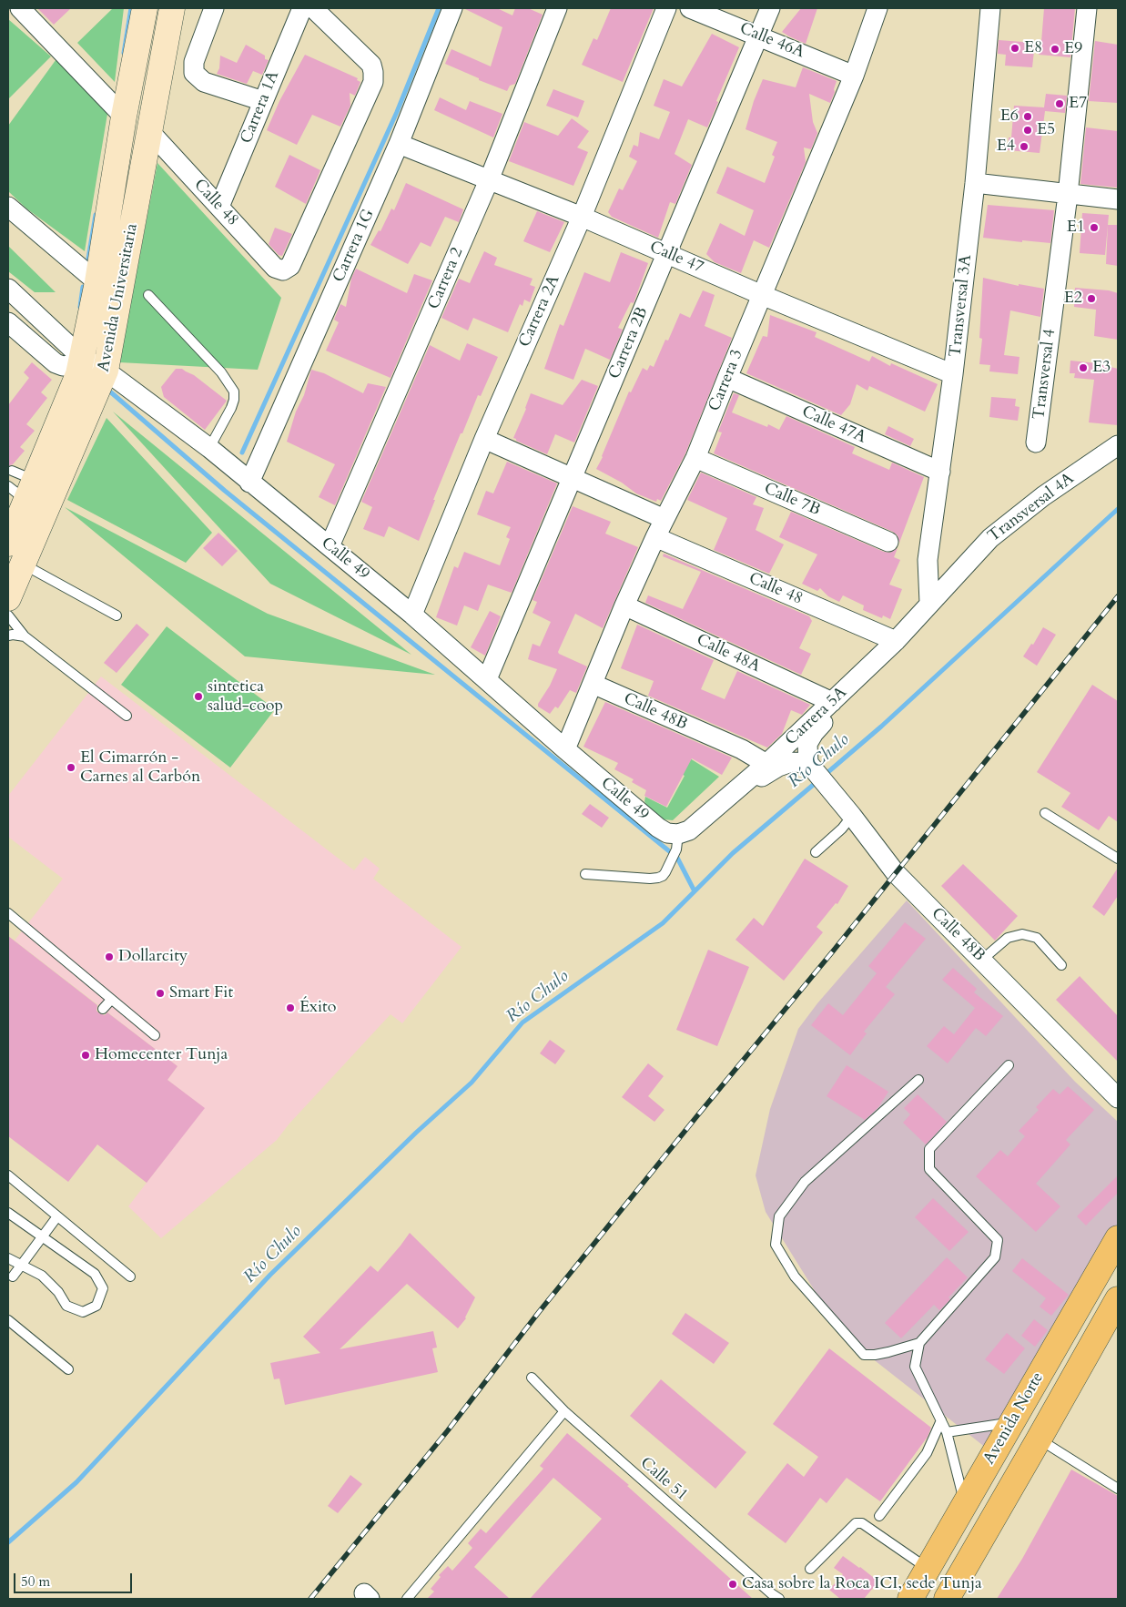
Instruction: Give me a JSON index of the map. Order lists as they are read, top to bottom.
{
  "streets": {
    "main road": ["Avenida Universitaria", "Avenida Norte"],
    "street": [
      "Calle 46A",
      "Carrera 1A",
      "Calle 48",
      "Carrera 1G",
      "Calle 47",
      "Carrera 2",
      "Transversal 3A",
      "Carrera 2A",
      "Carrera 2B",
      "Transversal 4",
      "Carrera 3",
      "Calle 47A",
      "Calle 7B",
      "Transversal 4A",
      "Calle 49",
      "Calle 48A",
      "Calle 48B",
      "Carrera 5A"
    ],
    "lane": ["Calle 51"]
  },
  "crossings": [
    ["Calle 46A", "Carrera 2B"],
    ["Calle 46A", "Carrera 3"],
    ["Carrera 1A", "Calle 48"],
    ["Calle 48", "Avenida Universitaria"],
    ["Calle 48", "Carrera 3"],
    ["Calle 48", "Carrera 5A"],
    ["Carrera 1G", "Calle 47"],
    ["Carrera 1G", "Calle 49"],
    ["Calle 47", "Carrera 2"],
    ["Calle 47", "Transversal 3A"],
    ["Calle 47", "Carrera 2A"],
    ["Calle 47", "Carrera 2B"],
    ["Calle 47", "Carrera 3"],
    ["Carrera 2", "Calle 49"],
    ["Avenida Universitaria", "Calle 49"],
    ["Transversal 3A", "Calle 47A"],
    ["Transversal 3A", "Carrera 5A"],
    ["Carrera 2A", "Calle 49"],
    ["Carrera 2B", "Calle 49"],
    ["Carrera 3", "Calle 47A"],
    ["Carrera 3", "Calle 7B"],
    ["Carrera 3", "Calle 49"],
    ["Carrera 3", "Calle 48A"],
    ["Carrera 3", "Calle 48B"],
    ["Transversal 4A", "Carrera 5A"],
    ["Calle 49", "Carrera 5A"],
    ["Calle 48A", "Carrera 5A"],
    ["Calle 48B", "Carrera 5A"]
  ],
  "water": ["Río Chulo"],
  "places": [
    "E8",
    "E9",
    "E7",
    "E6",
    "E5",
    "E4",
    "E1",
    "E2",
    "E3",
    "sintetica salud-coop",
    "El Cimarrón - Carnes al Carbón",
    "Dollarcity",
    "Smart Fit",
    "Éxito",
    "Homecenter Tunja",
    "Casa sobre la Roca ICI, sede Tunja"
  ],
  "scale_bar": "50 m"
}
